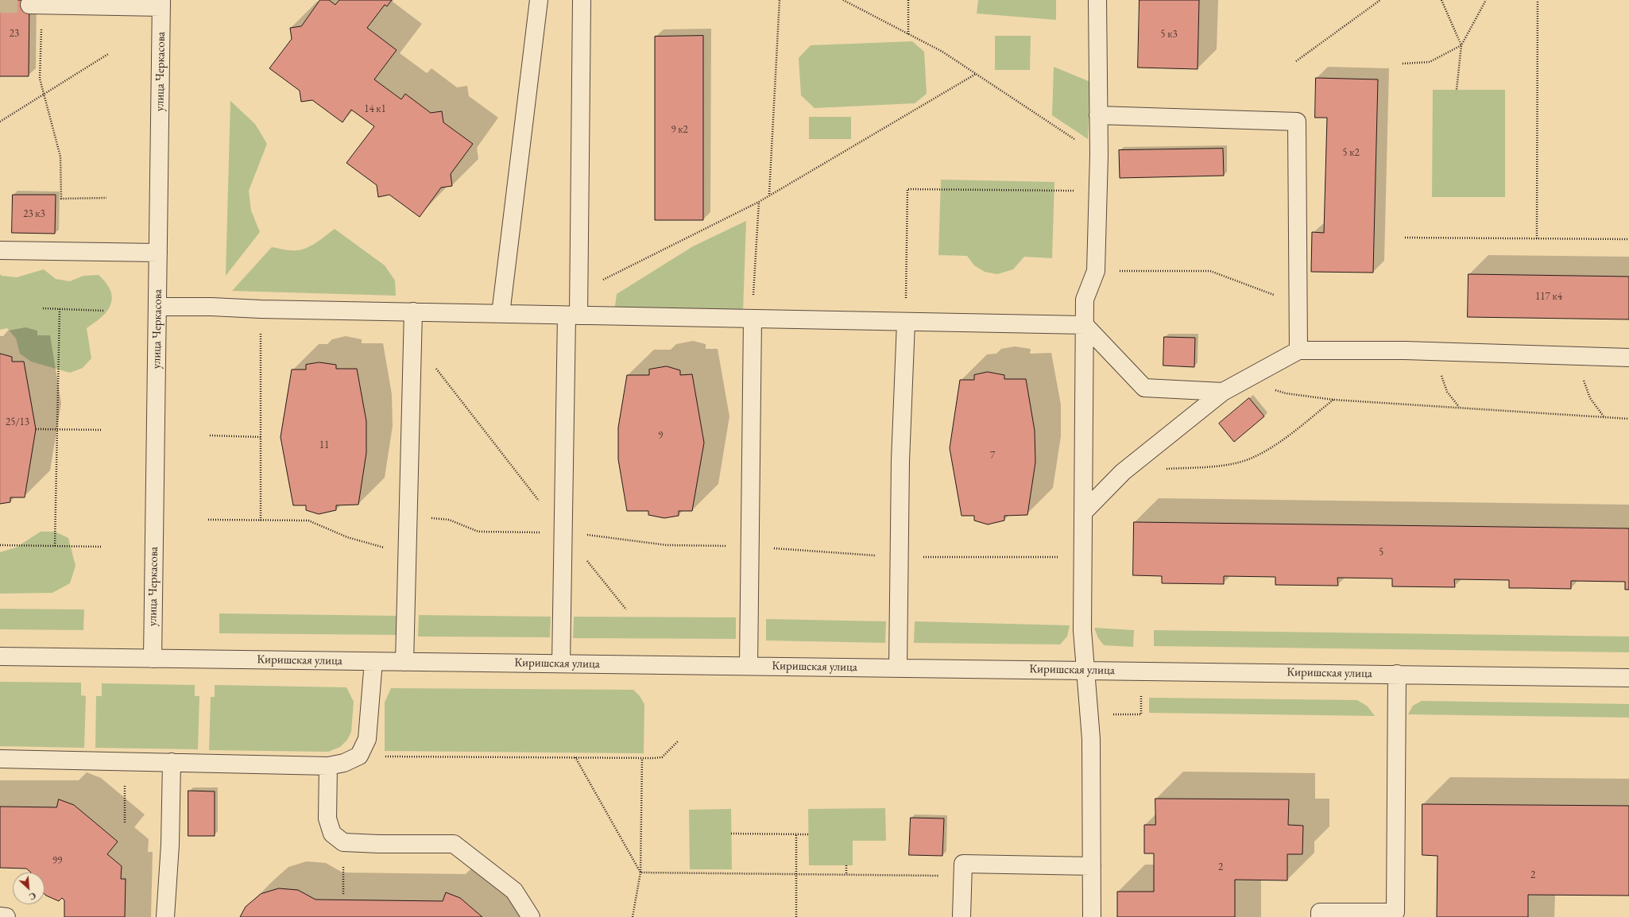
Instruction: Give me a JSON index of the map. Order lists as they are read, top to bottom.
{
  "streets": {
    "street": ["улица Черкасова", "Киришская улица"]
  },
  "crossings": [
    ["улица Черкасова", "Киришская улица"]
  ],
  "house_numbers": [
    "23",
    "5 к3",
    "14 к1",
    "9 к2",
    "5 к2",
    "23 к3",
    "117 к4",
    "25/13",
    "9",
    "11",
    "7",
    "5",
    "99",
    "2",
    "2"
  ],
  "north": "bottom right"
}
